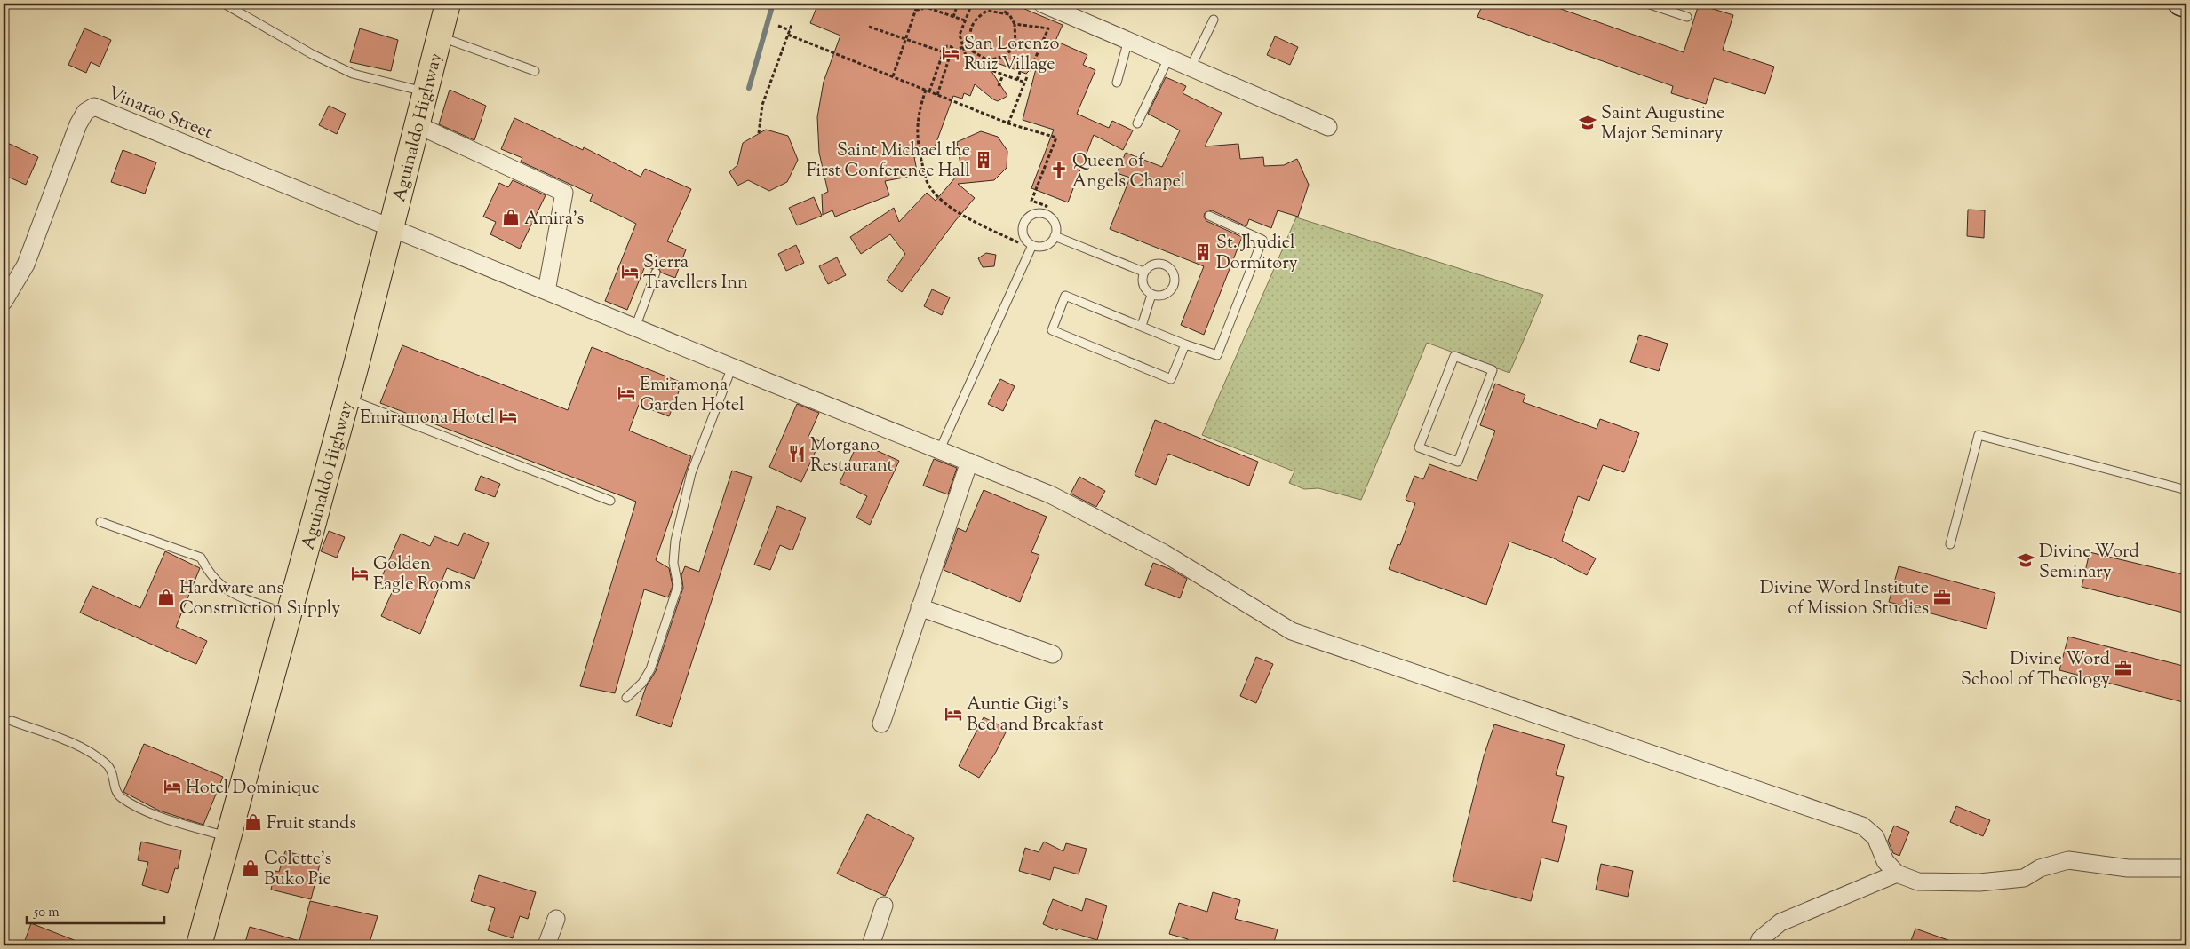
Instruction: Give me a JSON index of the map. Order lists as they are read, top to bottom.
{
  "streets": {
    "main road": ["Aguinaldo Highway"],
    "street": ["Vinarao Street"]
  },
  "crossings": [
    ["Vinarao Street", "Aguinaldo Highway"]
  ],
  "places": {
    "hotel": [
      "San Lorenzo Ruiz Village",
      "Sierra Travellers Inn",
      "Emiramona Garden Hotel",
      "Emiramona Hotel",
      "Golden Eagle Rooms",
      "Auntie Gigi's Bed and Breakfast",
      "Hotel Dominique"
    ],
    "school or university": ["Saint Augustine Major Seminary", "Divine Word Seminary"],
    "building": ["Saint Michael the First Conference Hall", "St. Jhudiel Dormitory"],
    "church": ["Queen of Angels Chapel"],
    "shop": [
      "Amira’s",
      "Hardware ans Construction Supply",
      "Fruit stands",
      "Colette's Buko Pie"
    ],
    "restaurant": ["Morgano Restaurant"],
    "office": ["Divine Word Institute of Mission Studies", "Divine Word School of Theology"]
  },
  "scale_bar": "50 m"
}
